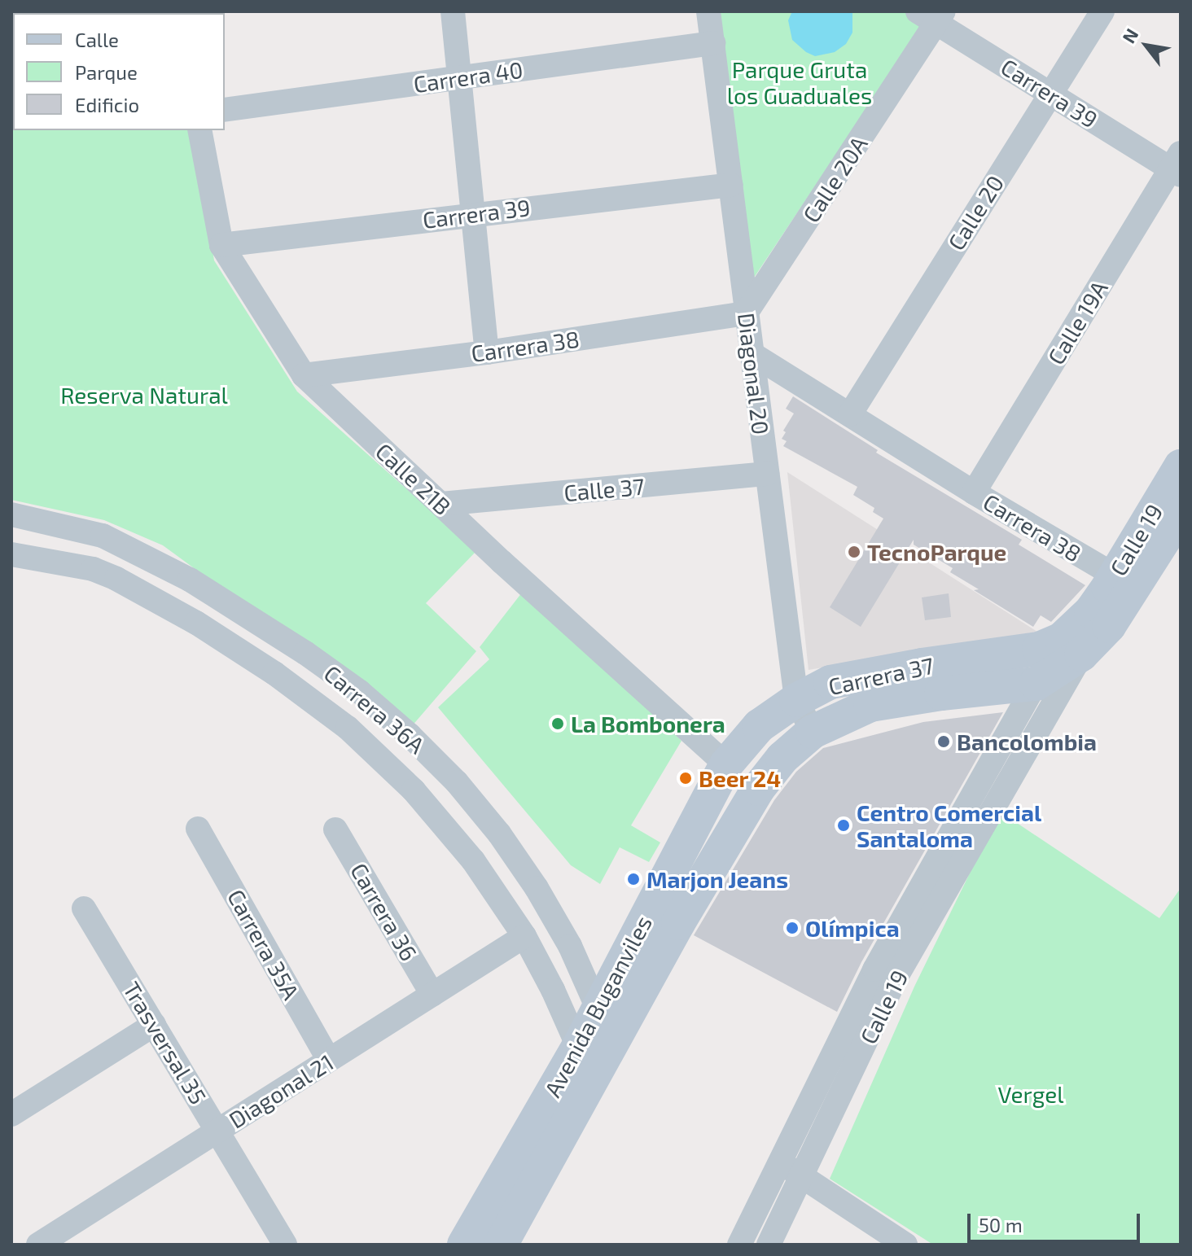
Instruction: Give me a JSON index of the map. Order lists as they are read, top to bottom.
{
  "streets": {
    "main road": ["Calle 19", "Carrera 37", "Avenida Buganviles"],
    "street": [
      "Carrera 40",
      "Carrera 39",
      "Calle 20A",
      "Calle 20",
      "Calle 19A",
      "Carrera 38",
      "Diagonal 20",
      "Calle 21B",
      "Calle 37",
      "Carrera 36A",
      "Carrera 36",
      "Carrera 35A",
      "Trasversal 35",
      "Diagonal 21"
    ]
  },
  "crossings": [
    ["Carrera 40", "Diagonal 20"],
    ["Carrera 39", "Calle 20A"],
    ["Carrera 39", "Calle 20"],
    ["Carrera 39", "Calle 19A"],
    ["Carrera 39", "Diagonal 20"],
    ["Carrera 39", "Calle 21B"],
    ["Calle 20A", "Carrera 38"],
    ["Calle 20A", "Diagonal 20"],
    ["Calle 20", "Carrera 38"],
    ["Calle 19A", "Carrera 38"],
    ["Carrera 38", "Diagonal 20"],
    ["Carrera 38", "Calle 21B"],
    ["Carrera 38", "Calle 19"],
    ["Diagonal 20", "Calle 37"],
    ["Diagonal 20", "Carrera 37"],
    ["Calle 21B", "Calle 37"],
    ["Calle 21B", "Carrera 37"],
    ["Calle 21B", "Avenida Buganviles"],
    ["Calle 19", "Carrera 37"],
    ["Carrera 37", "Avenida Buganviles"],
    ["Carrera 36A", "Avenida Buganviles"],
    ["Carrera 36A", "Diagonal 21"],
    ["Carrera 36", "Diagonal 21"],
    ["Carrera 35A", "Diagonal 21"],
    ["Trasversal 35", "Diagonal 21"]
  ],
  "parks": ["Parque Gruta los Guaduales", "Reserva Natural", "Vergel"],
  "places": [
    "TecnoParque",
    "La Bombonera",
    "Bancolombia",
    "Beer 24",
    "Centro Comercial Santaloma",
    "Marjon Jeans",
    "Olímpica"
  ],
  "legend": ["Calle", "Parque", "Edificio"],
  "scale_bar": "50 m",
  "north": "top left"
}
